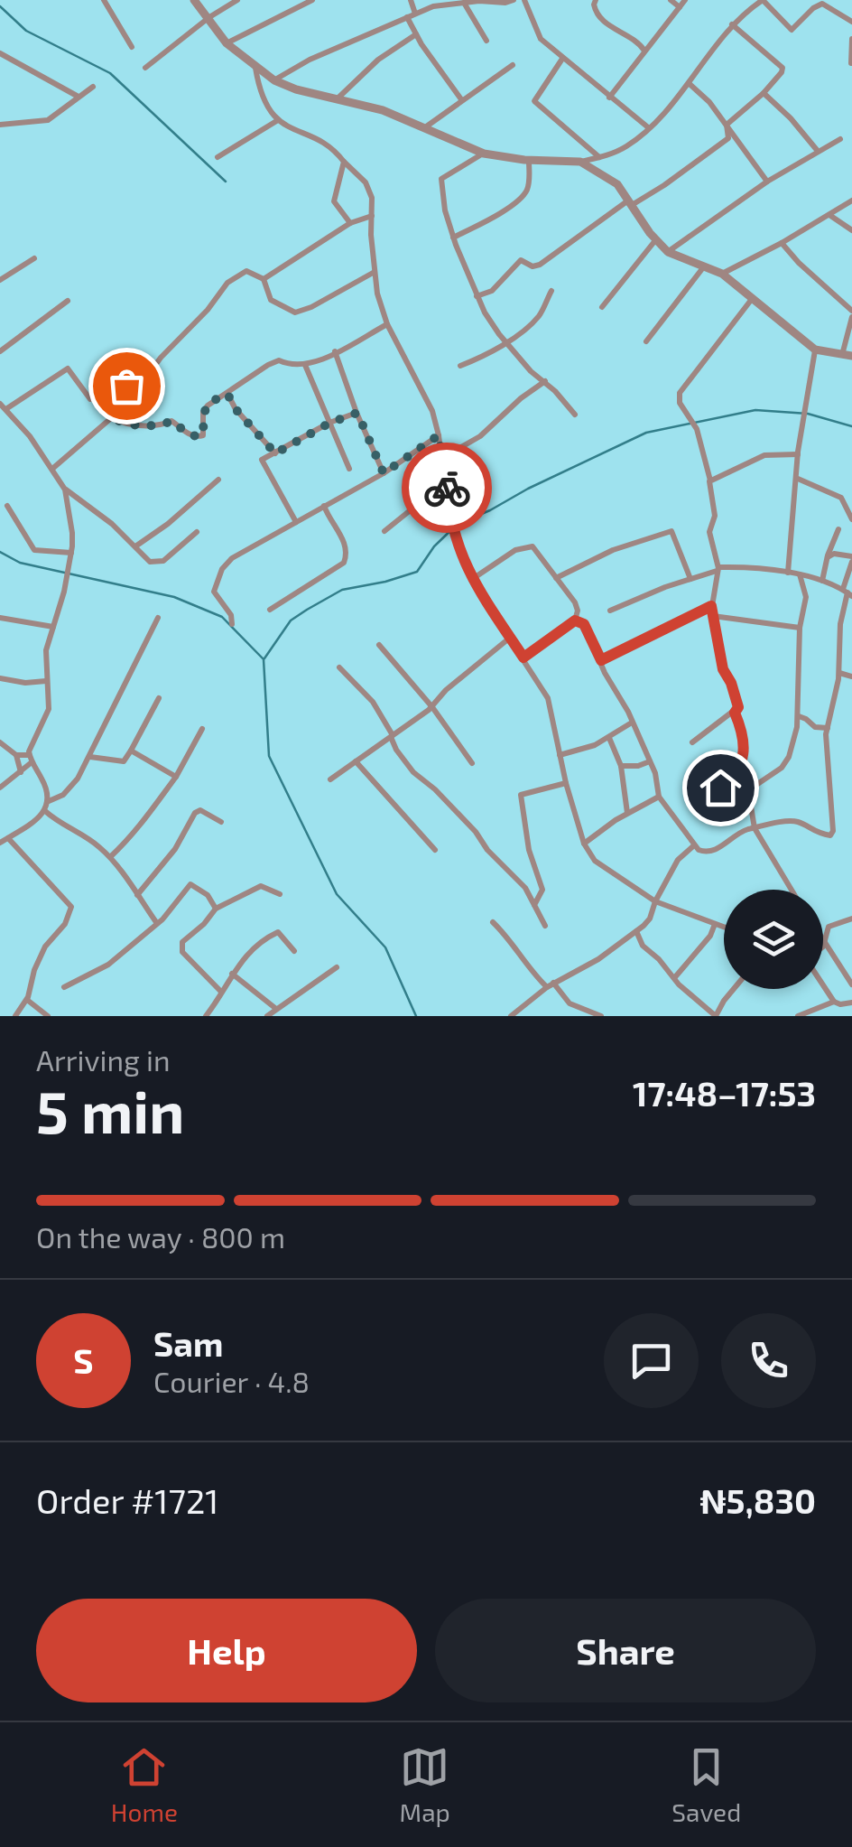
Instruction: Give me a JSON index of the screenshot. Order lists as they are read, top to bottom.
{
  "page": {
    "heading": ["5 min", "Arriving in", "17:48–17:53"],
    "panel": [
      "Sam",
      "Courier · 4.8",
      "Order #1721",
      "₦5,830"
    ],
    "bar": "On the way · 800 m",
    "round": "S",
    "buttons": ["Help", "Share"],
    "tabs": ["Home", "Map", "Saved"]
  }
}
